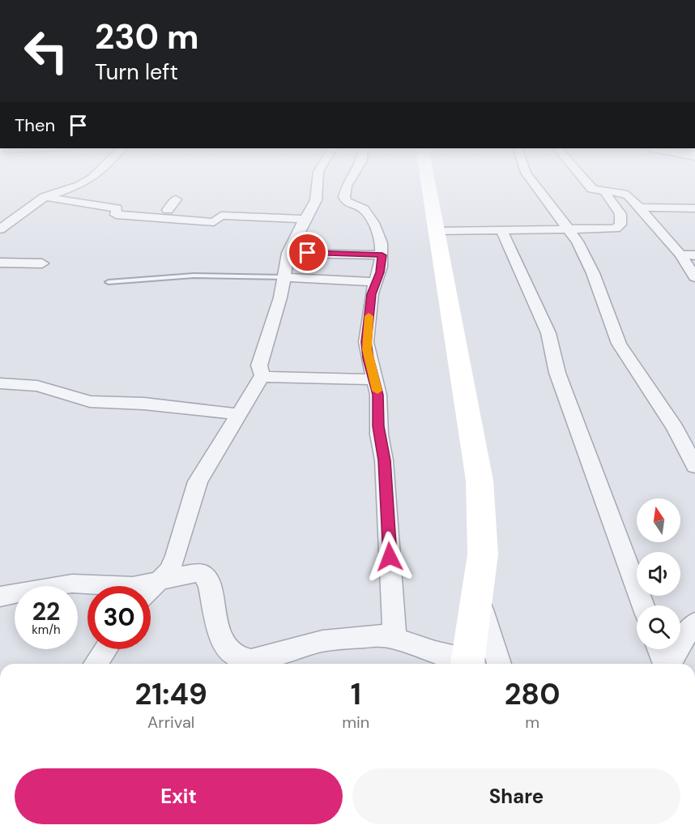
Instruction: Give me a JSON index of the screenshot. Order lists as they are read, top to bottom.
{
  "north": "top",
  "page": {
    "turn": ["230 m", "Turn left"],
    "then": "Then",
    "speed": "22 km/h",
    "limit": "30",
    "eta": [
      "21:49",
      "Arrival",
      "1",
      "min",
      "280",
      "m"
    ],
    "buttons": ["Exit", "Share"]
  }
}
